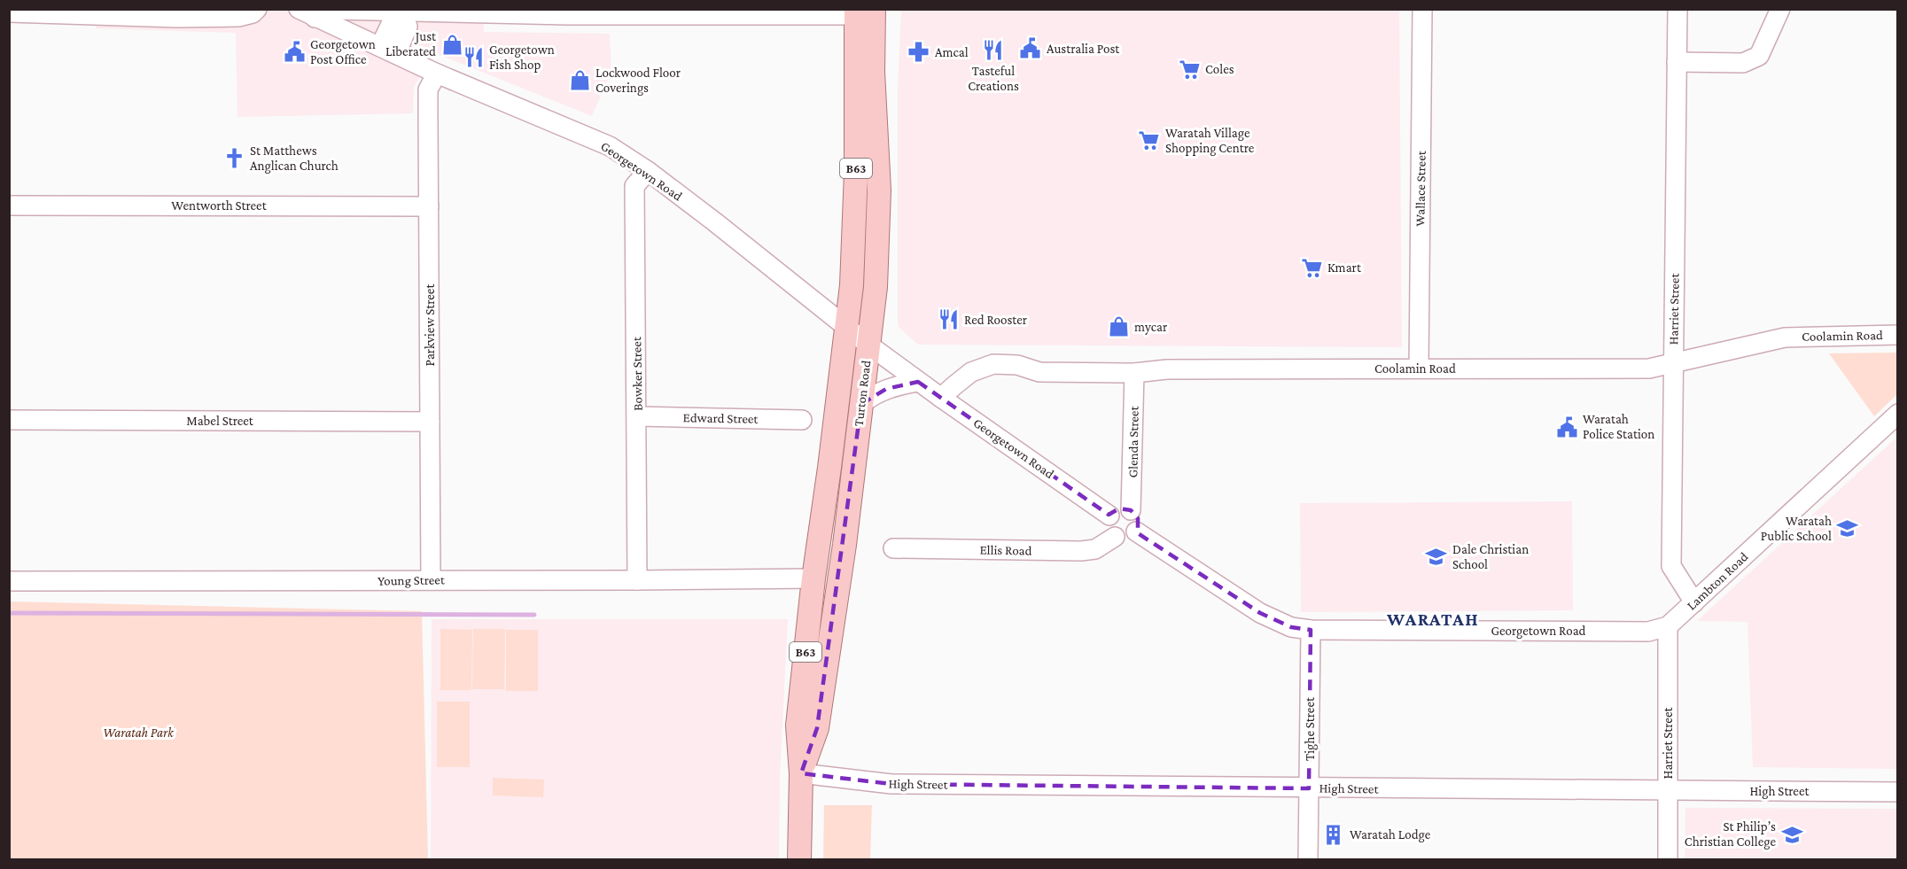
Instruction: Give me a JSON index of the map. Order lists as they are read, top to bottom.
{
  "streets": {
    "main road": ["B63", "Turton Road"],
    "street": [
      "Georgetown Road",
      "Wallace Street",
      "Wentworth Street",
      "Harriet Street",
      "Parkview Street",
      "Coolamin Road",
      "Bowker Street",
      "Edward Street",
      "Mabel Street",
      "Glenda Street",
      "Ellis Road",
      "Young Street",
      "Lambton Road",
      "Tighe Street",
      "High Street"
    ]
  },
  "crossings": [
    ["Georgetown Road", "Parkview Street"],
    ["Georgetown Road", "Coolamin Road"],
    ["Georgetown Road", "Bowker Street"],
    ["Georgetown Road", "Turton Road"],
    ["Georgetown Road", "Glenda Street"],
    ["Georgetown Road", "Ellis Road"],
    ["Georgetown Road", "Lambton Road"],
    ["Georgetown Road", "Tighe Street"],
    ["Wallace Street", "Coolamin Road"],
    ["Wentworth Street", "Parkview Street"],
    ["Harriet Street", "Coolamin Road"],
    ["Harriet Street", "Lambton Road"],
    ["Harriet Street", "High Street"],
    ["Parkview Street", "Mabel Street"],
    ["Parkview Street", "Young Street"],
    ["Coolamin Road", "Glenda Street"],
    ["Bowker Street", "Edward Street"],
    ["Bowker Street", "Young Street"],
    ["Turton Road", "Young Street"],
    ["Turton Road", "High Street"],
    ["Glenda Street", "Ellis Road"],
    ["Tighe Street", "High Street"]
  ],
  "districts": ["WARATAH"],
  "parks": ["Waratah Park"],
  "places": {
    "shop": ["Just Liberated", "Lockwood Floor Coverings", "mycar"],
    "public building": ["Australia Post", "Georgetown Post Office", "Waratah Police Station"],
    "restaurant": ["Tasteful Creations", "Georgetown Fish Shop", "Red Rooster"],
    "pharmacy": ["Amcal"],
    "supermarket": ["Coles", "Waratah Village Shopping Centre", "Kmart"],
    "church": ["St Matthews Anglican Church"],
    "school or university": ["Waratah Public School", "Dale Christian School", "St Philip’s Christian College"],
    "building": ["Waratah Lodge"]
  }
}
